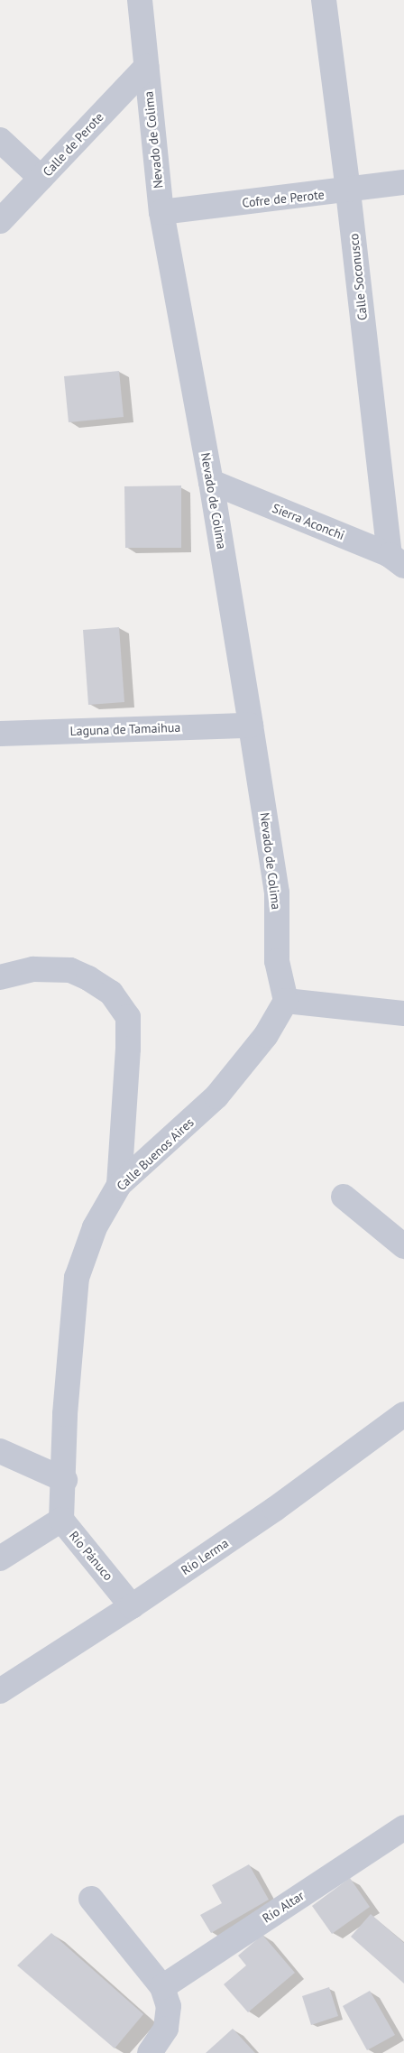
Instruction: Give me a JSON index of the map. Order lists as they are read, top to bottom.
{
  "streets": {
    "street": [
      "Nevado de Colima",
      "Calle de Perote",
      "Cofre de Perote",
      "Calle Soconusco",
      "Sierra Aconchi",
      "Laguna de Tamaihua",
      "Calle Buenos Aires",
      "Río Pánuco",
      "Río Lerma",
      "Río Altar"
    ]
  },
  "crossings": [
    ["Nevado de Colima", "Calle de Perote"],
    ["Nevado de Colima", "Cofre de Perote"],
    ["Nevado de Colima", "Sierra Aconchi"],
    ["Nevado de Colima", "Laguna de Tamaihua"],
    ["Nevado de Colima", "Calle Buenos Aires"],
    ["Cofre de Perote", "Calle Soconusco"],
    ["Calle Soconusco", "Sierra Aconchi"],
    ["Calle Buenos Aires", "Río Pánuco"],
    ["Río Pánuco", "Río Lerma"]
  ]
}
